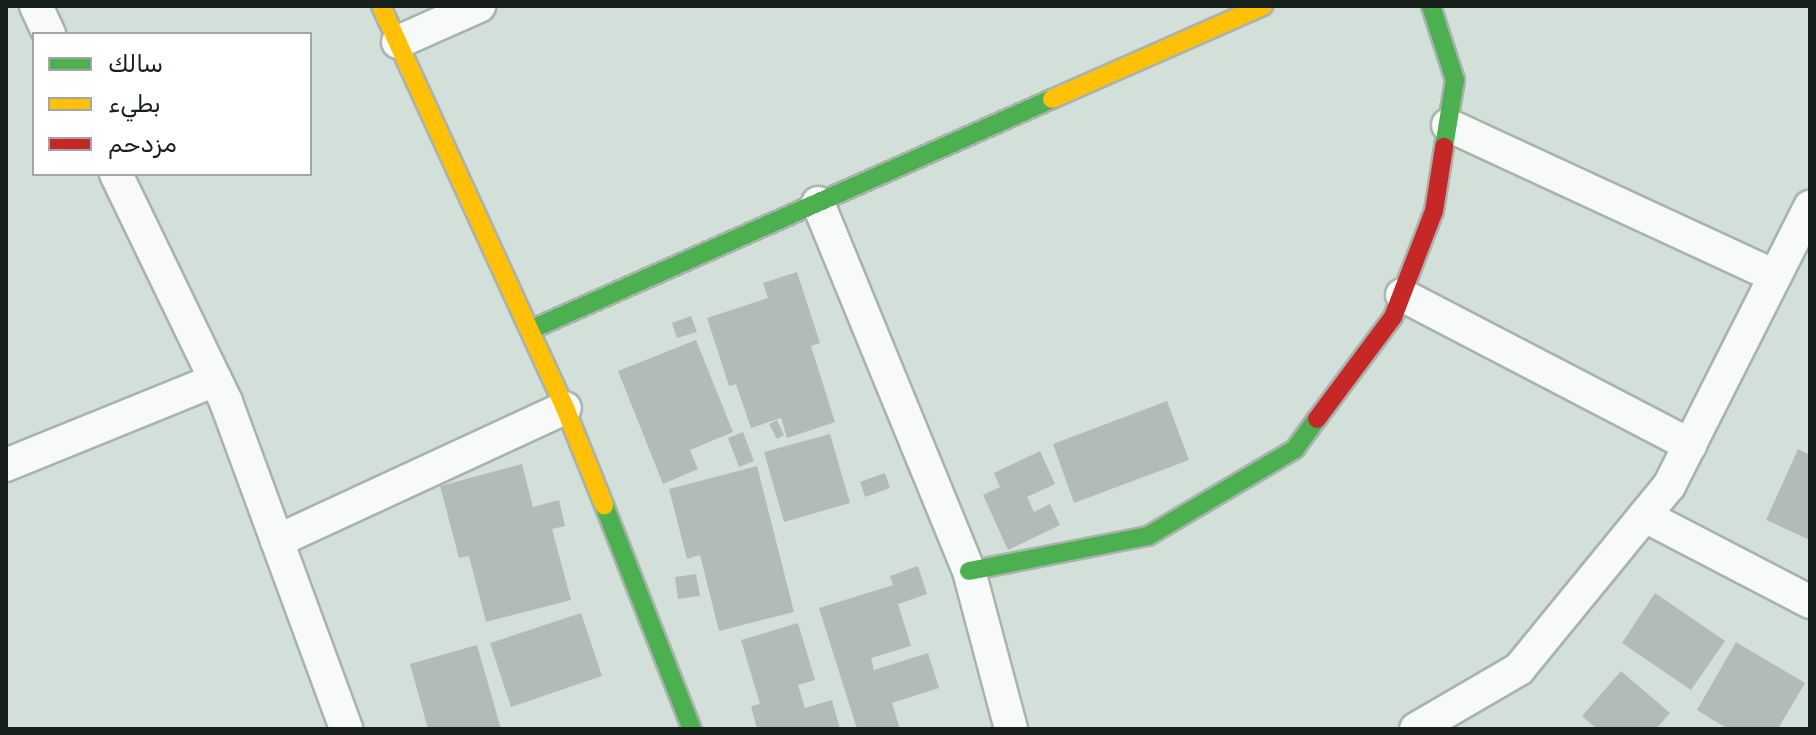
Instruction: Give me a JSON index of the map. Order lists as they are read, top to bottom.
{
  "legend": ["سالك", "بطيء", "مزدحم"]
}
